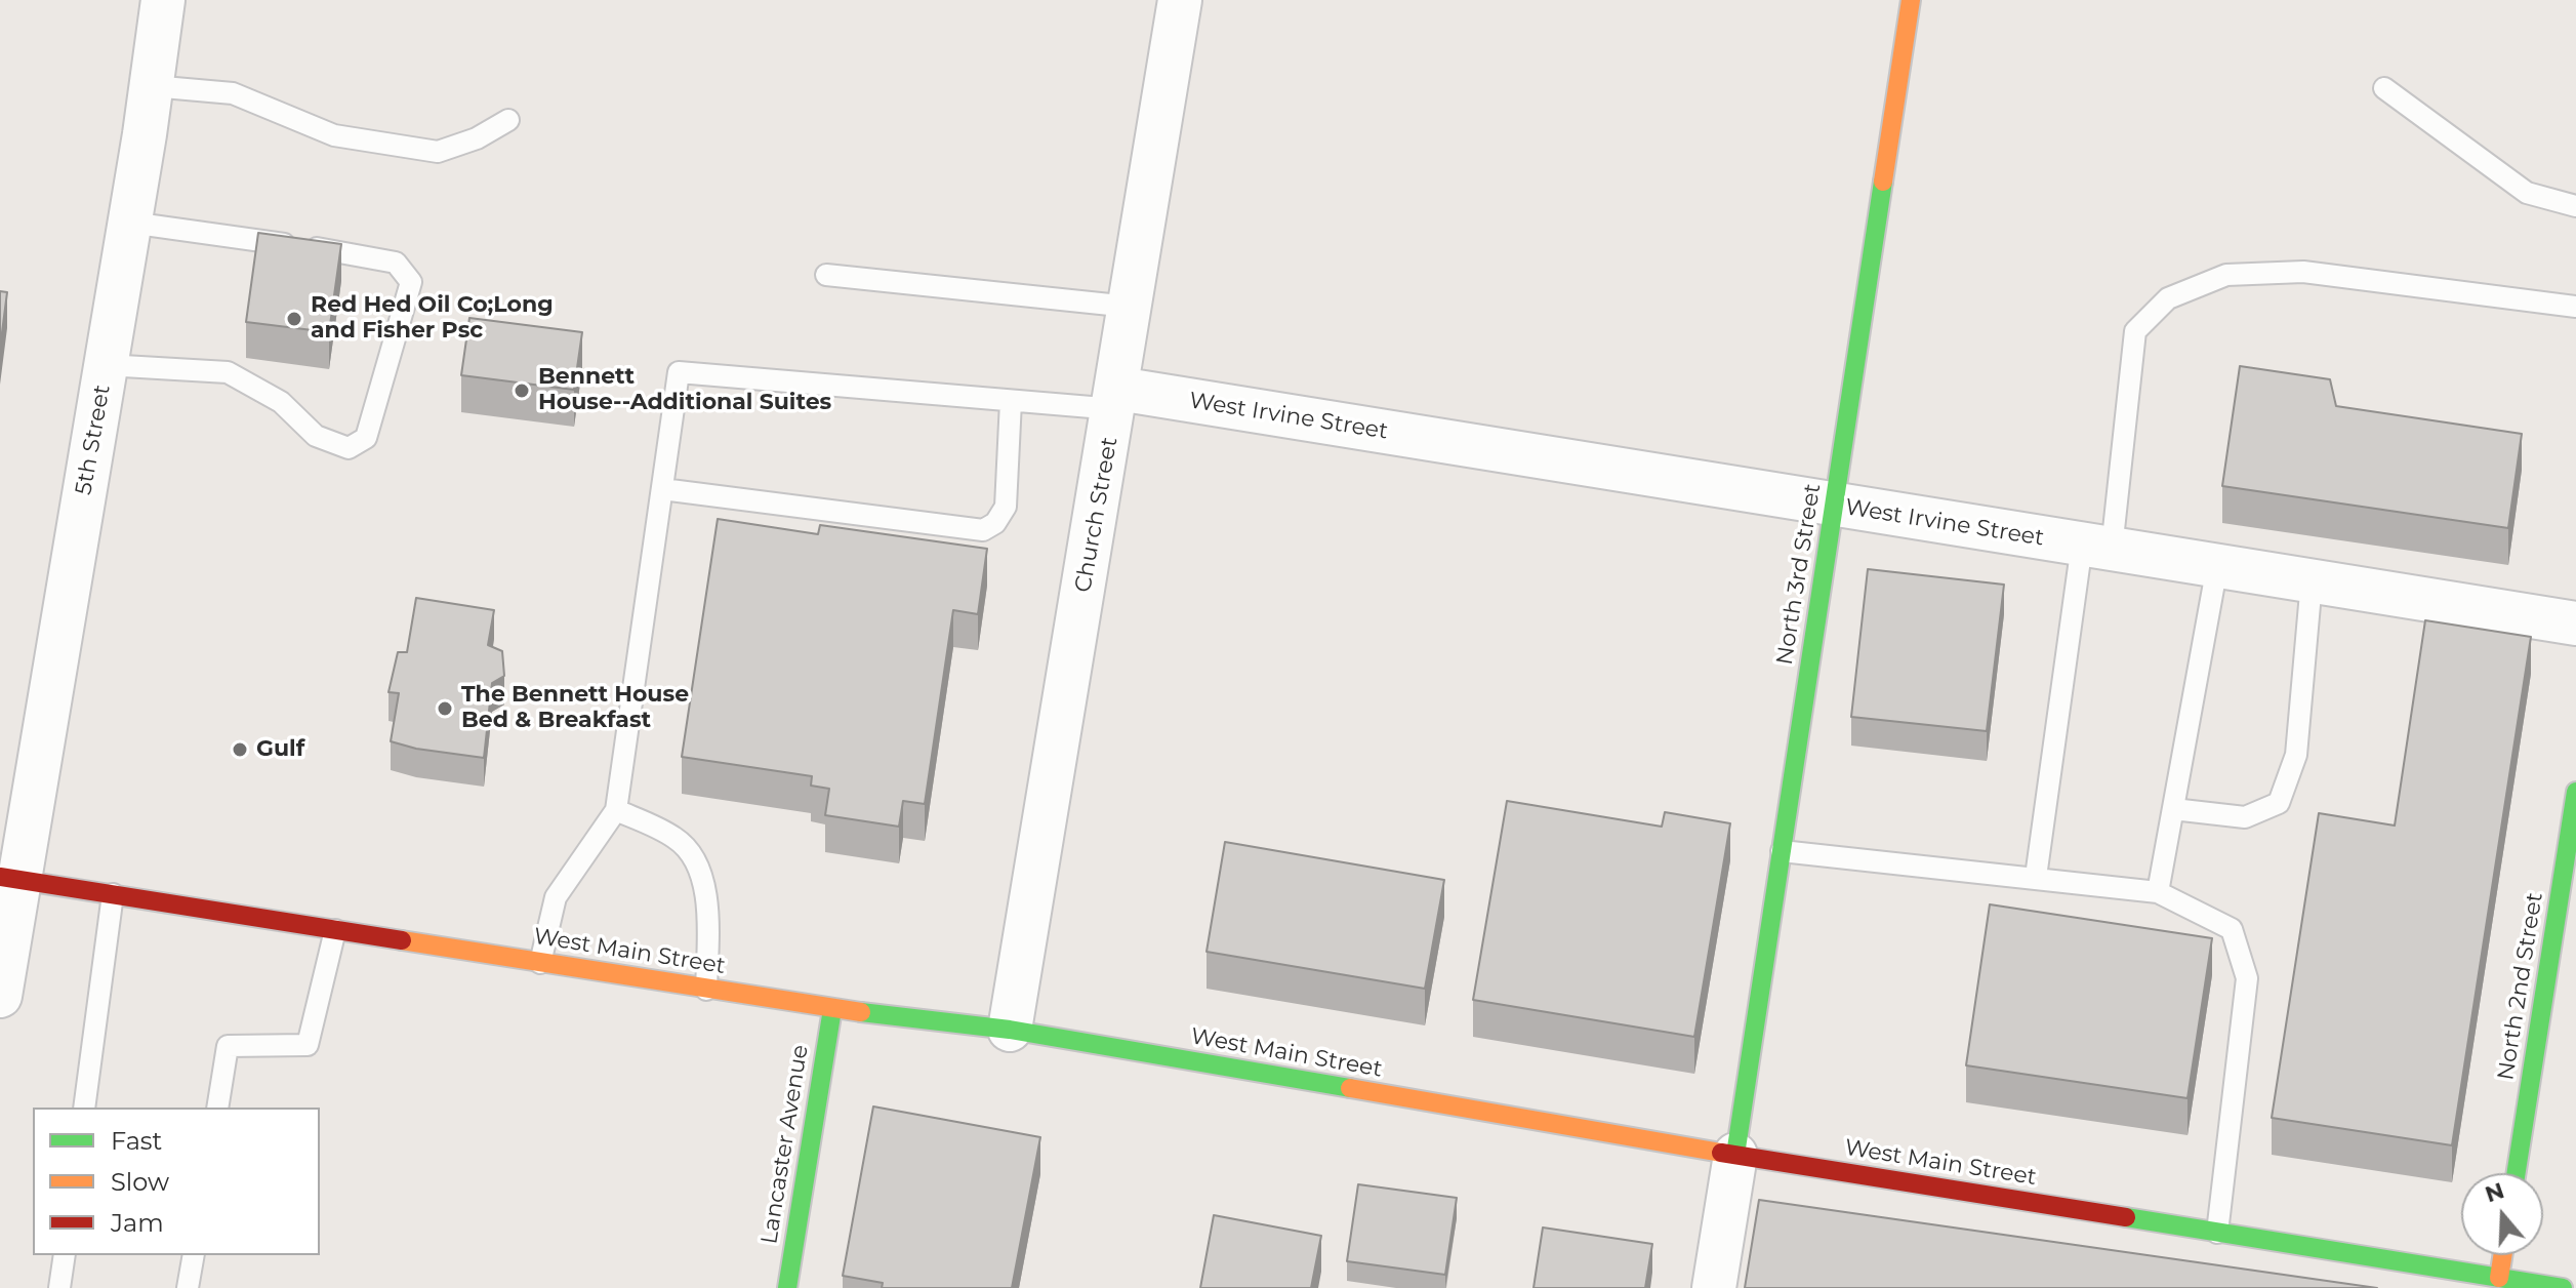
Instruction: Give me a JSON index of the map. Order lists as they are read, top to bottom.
{
  "streets": {
    "main road": [
      "North 3rd Street",
      "West Main Street",
      "North 2nd Street",
      "Lancaster Avenue"
    ],
    "street": ["West Irvine Street", "5th Street", "Church Street"]
  },
  "crossings": [
    ["West Irvine Street", "Church Street"],
    ["West Irvine Street", "North 3rd Street"],
    ["5th Street", "West Main Street"],
    ["Church Street", "West Main Street"],
    ["North 3rd Street", "West Main Street"],
    ["West Main Street", "Lancaster Avenue"]
  ],
  "places": [
    "Red Hed Oil Co;Long and Fisher Psc",
    "Bennett House--Additional Suites",
    "The Bennett House Bed & Breakfast",
    "Gulf"
  ],
  "legend": ["Fast", "Slow", "Jam"],
  "north": "top"
}
